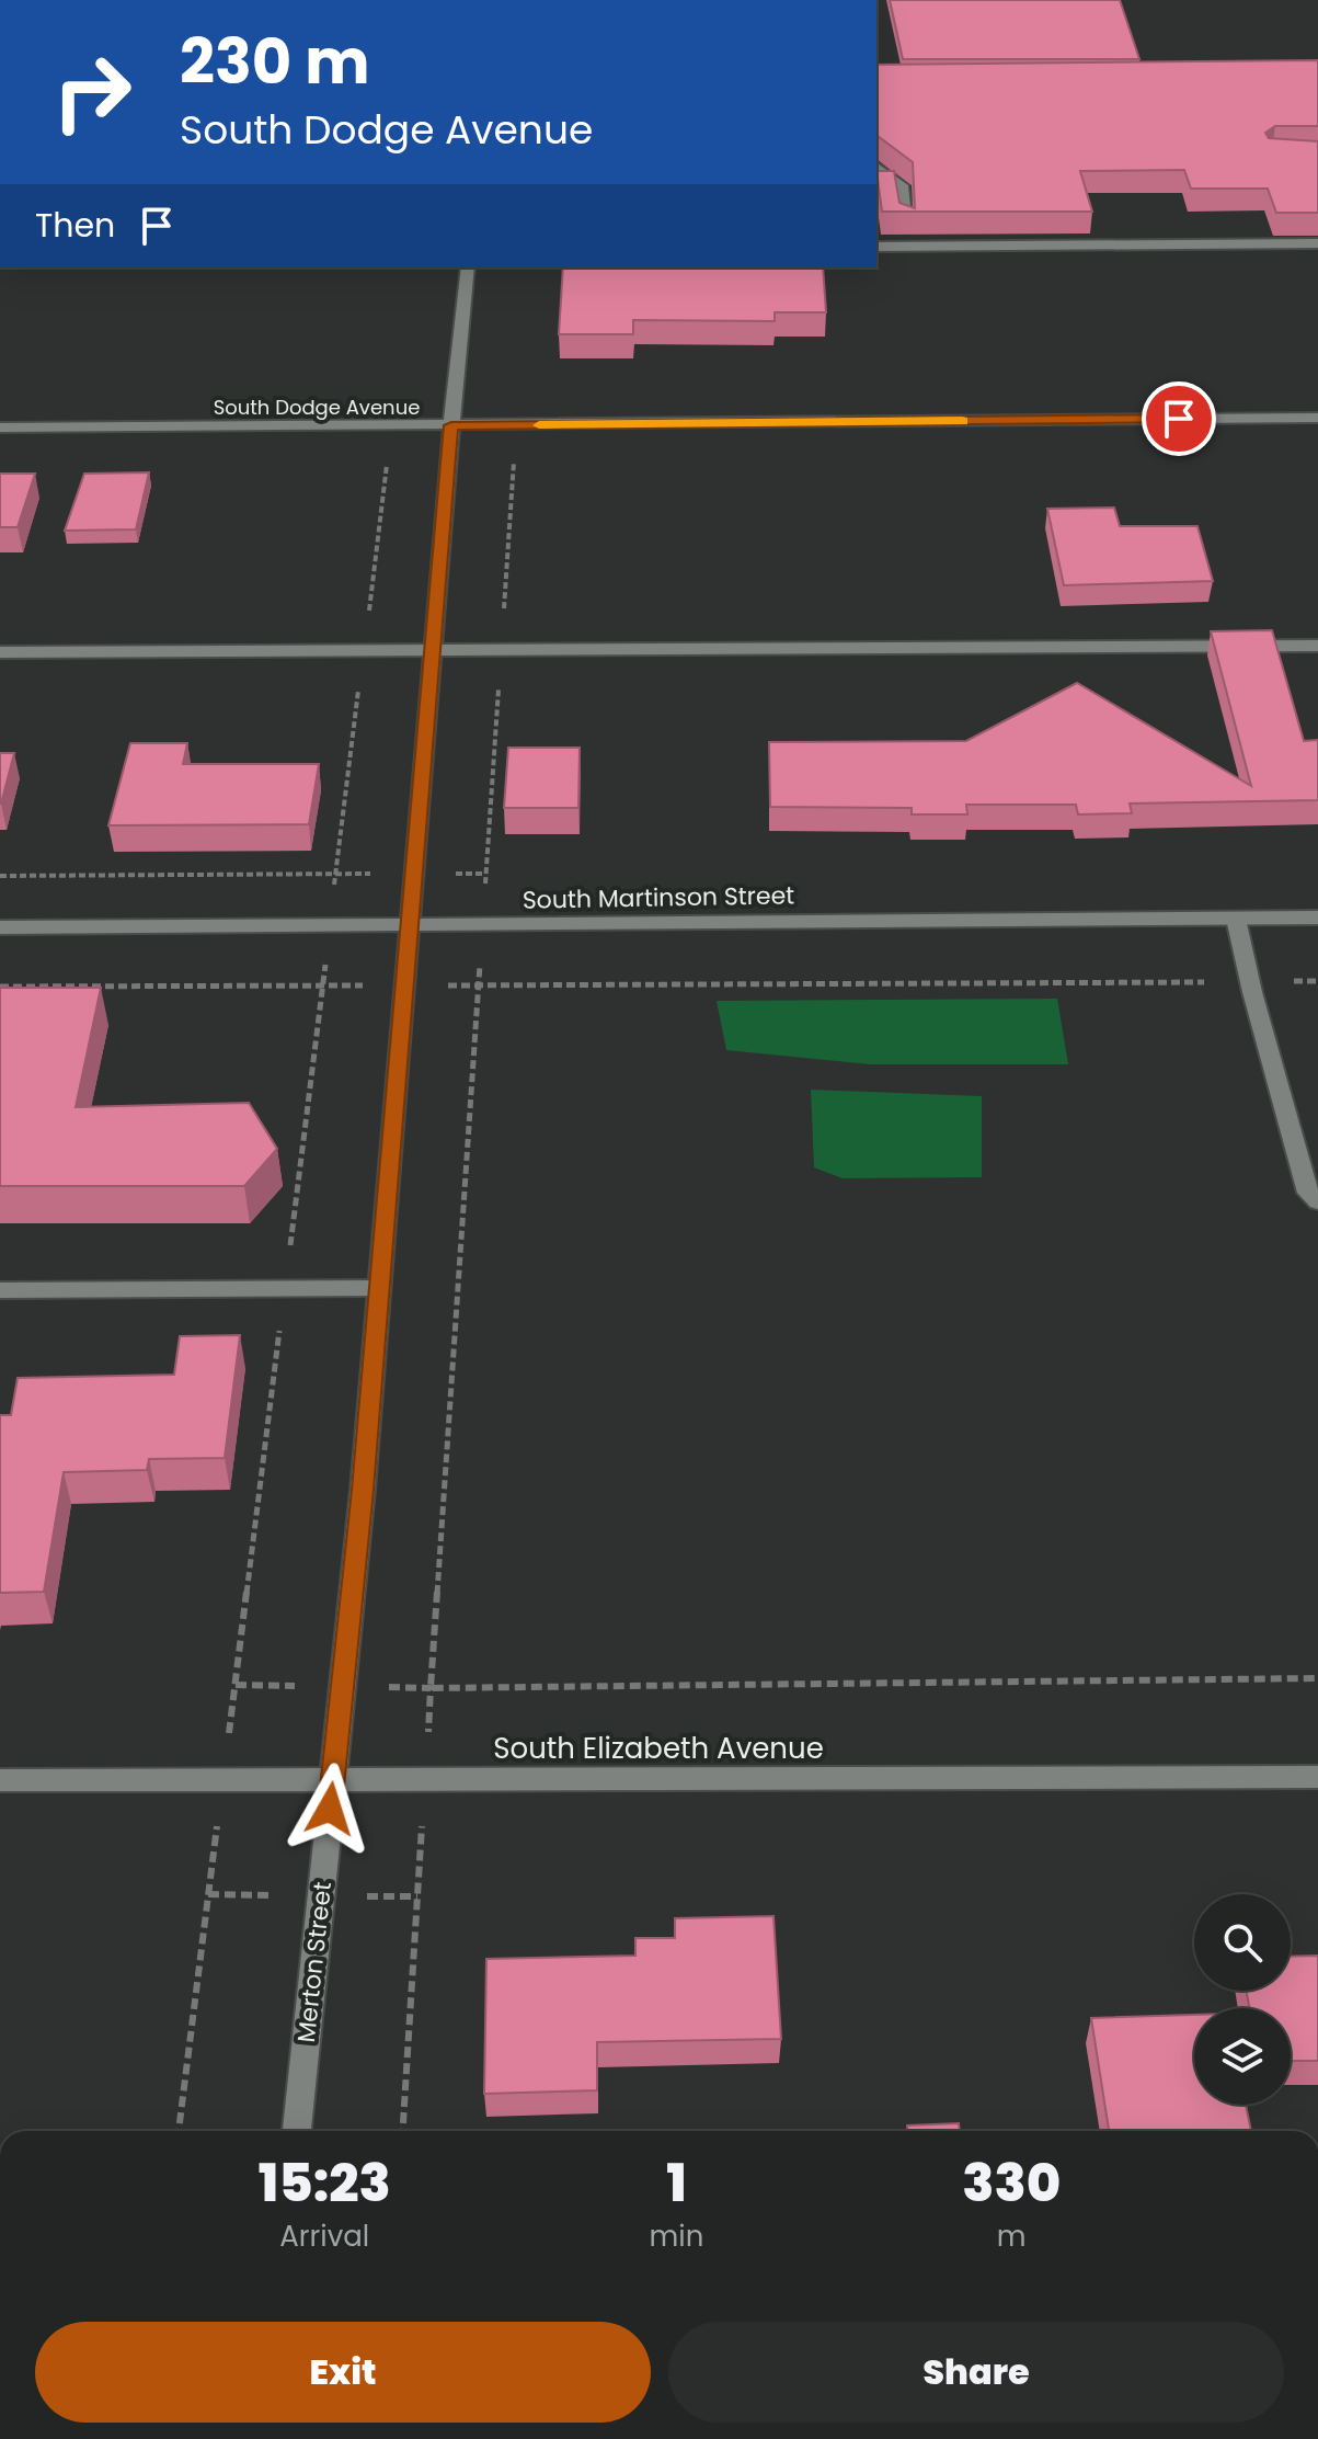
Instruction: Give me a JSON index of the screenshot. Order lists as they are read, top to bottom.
{
  "streets": {
    "street": [
      "South Dodge Avenue",
      "South Martinson Street",
      "South Elizabeth Avenue",
      "Merton Street"
    ]
  },
  "crossings": [
    ["South Dodge Avenue", "Merton Street"],
    ["South Martinson Street", "Merton Street"],
    ["South Elizabeth Avenue", "Merton Street"]
  ],
  "page": {
    "turn": ["230 m", "South Dodge Avenue"],
    "then": "Then",
    "eta": [
      "15:23",
      "Arrival",
      "1",
      "min",
      "330",
      "m"
    ],
    "buttons": ["Exit", "Share"]
  }
}
